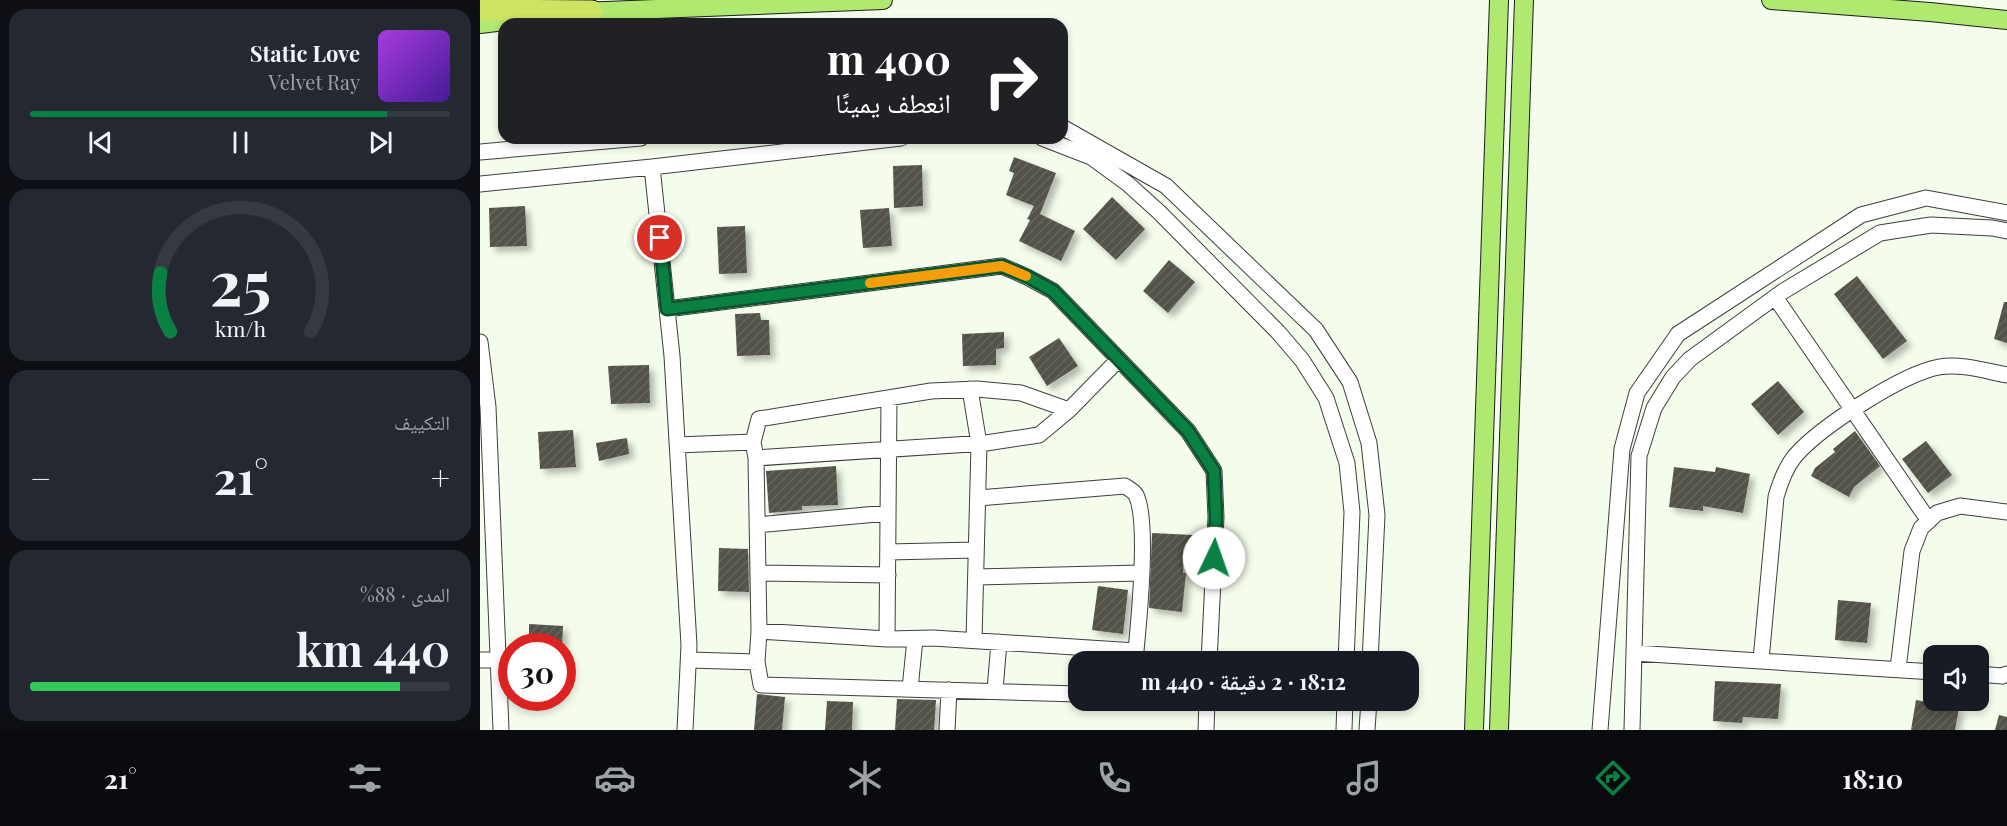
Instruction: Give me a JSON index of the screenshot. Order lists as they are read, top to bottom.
{
  "page": {
    "turn": ["400 m", "انعطف يمينًا"],
    "song": ["Static Love", "Velvet Ray"],
    "tile": [
      "التكييف",
      ["المدى · 88%", "440 km"]
    ],
    "heat": ["−", "21°", "+"],
    "limit": "30",
    "trip": "18:12 · 2 دقيقة · 440 m",
    "tabs": ["18:10", "21°"],
    "gauge": ["25", "km/h"]
  }
}
